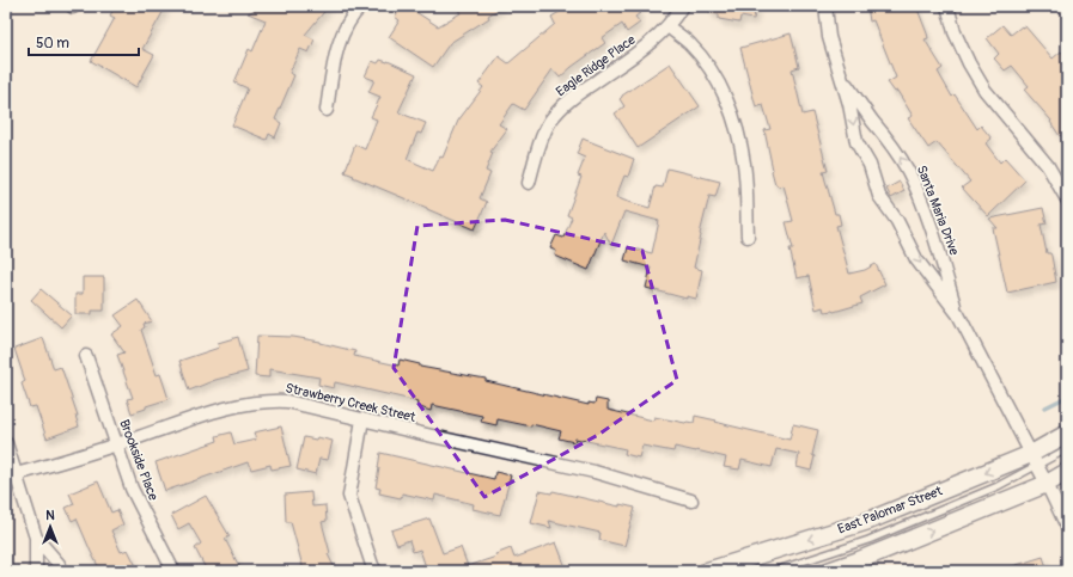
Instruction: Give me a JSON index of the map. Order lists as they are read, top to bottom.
{
  "streets": {
    "main road": ["East Palomar Street"],
    "street": [
      "Eagle Ridge Place",
      "Santa Maria Drive",
      "Strawberry Creek Street",
      "Brookside Place"
    ]
  },
  "crossings": [
    ["Santa Maria Drive", "East Palomar Street"],
    ["Strawberry Creek Street", "Brookside Place"]
  ],
  "scale_bar": "50 m",
  "north": "top"
}
